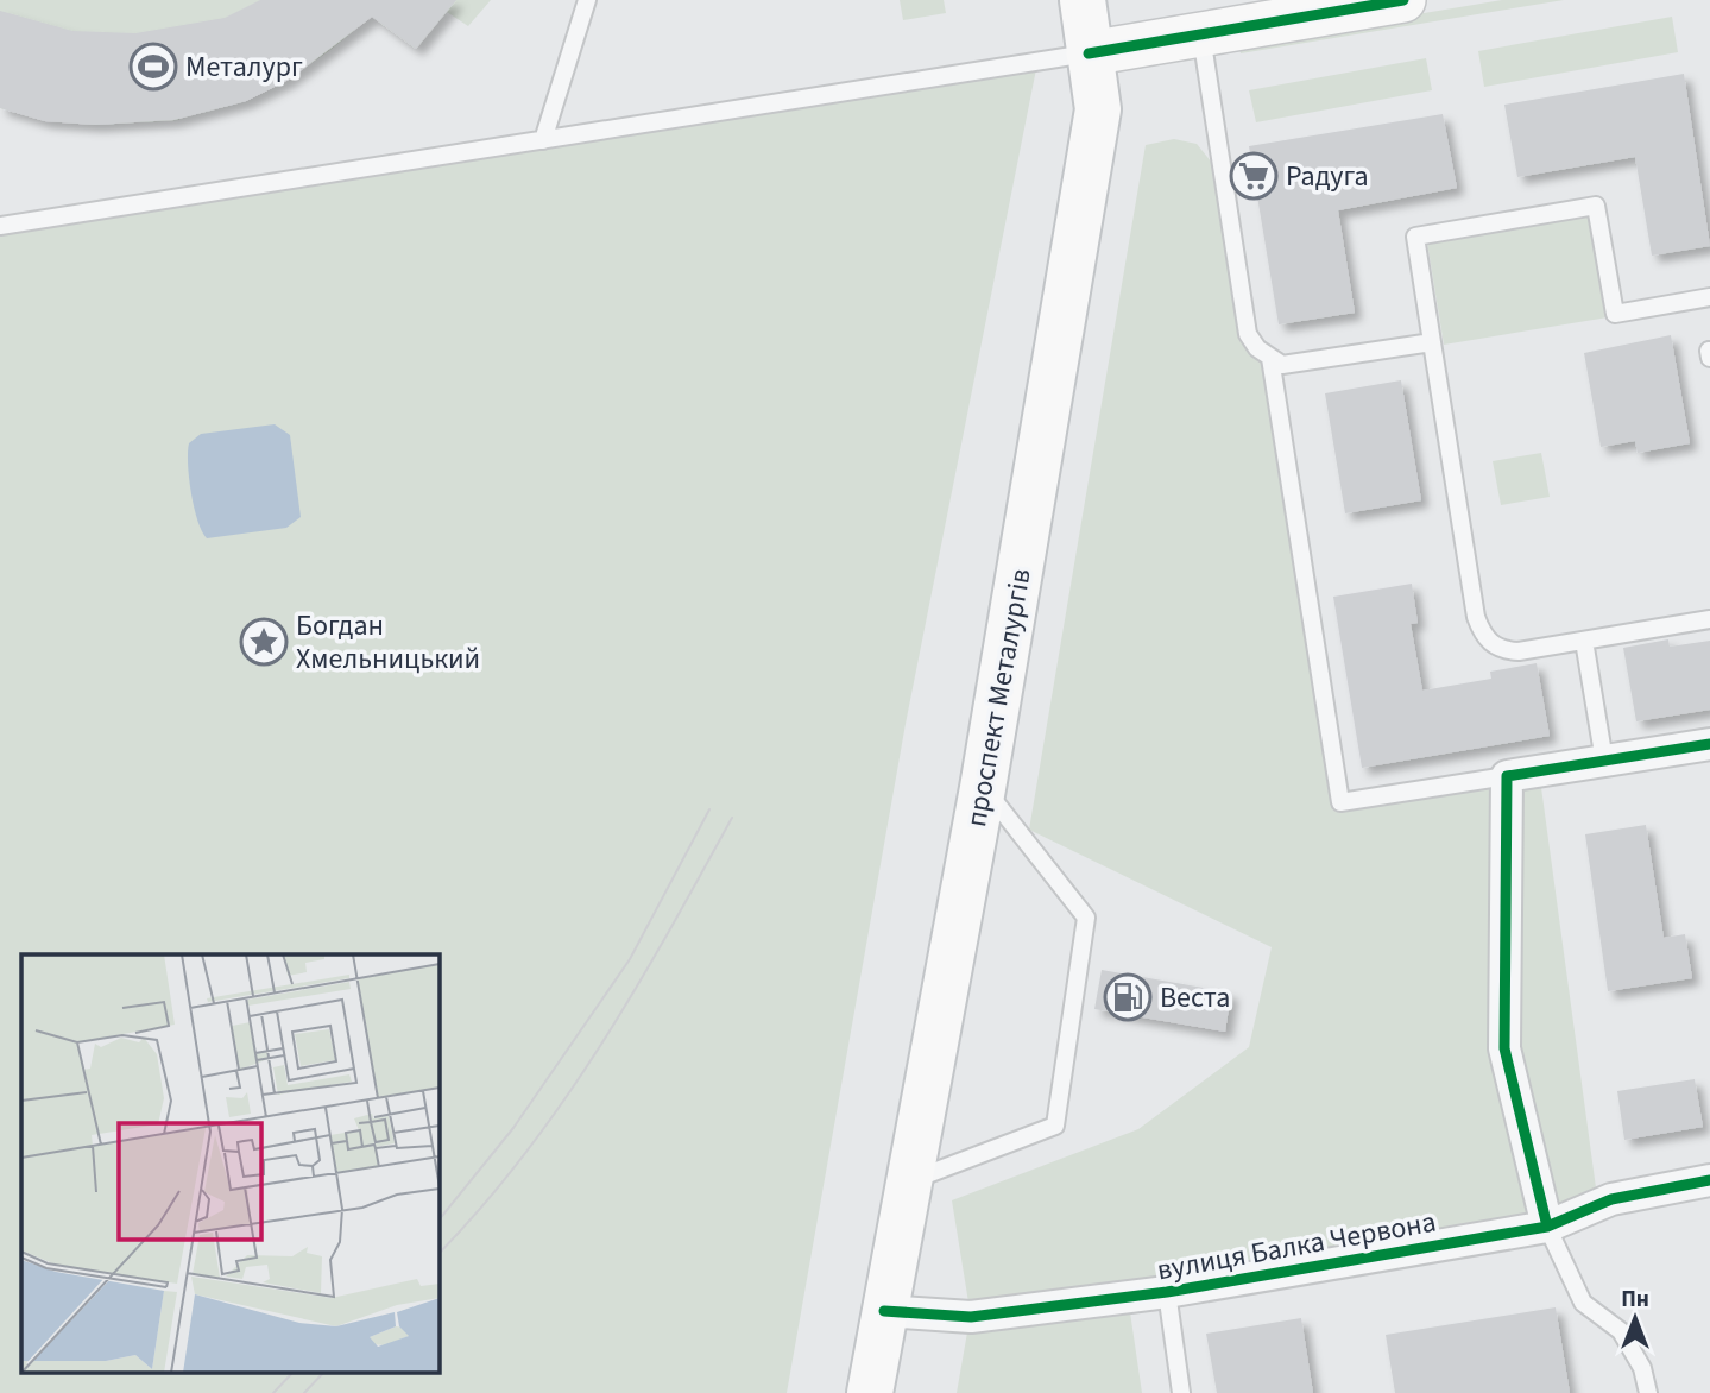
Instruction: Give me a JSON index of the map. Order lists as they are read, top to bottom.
{
  "streets": {
    "main road": ["проспект Металургів"],
    "street": ["вулиця Балка Червона"]
  },
  "crossings": [
    ["проспект Металургів", "вулиця Балка Червона"]
  ],
  "places": {
    "sports": ["Металург"],
    "supermarket": ["Радуга"],
    "place": ["Богдан Хмельницький"],
    "fuel station": ["Веста"]
  },
  "north": "top"
}
